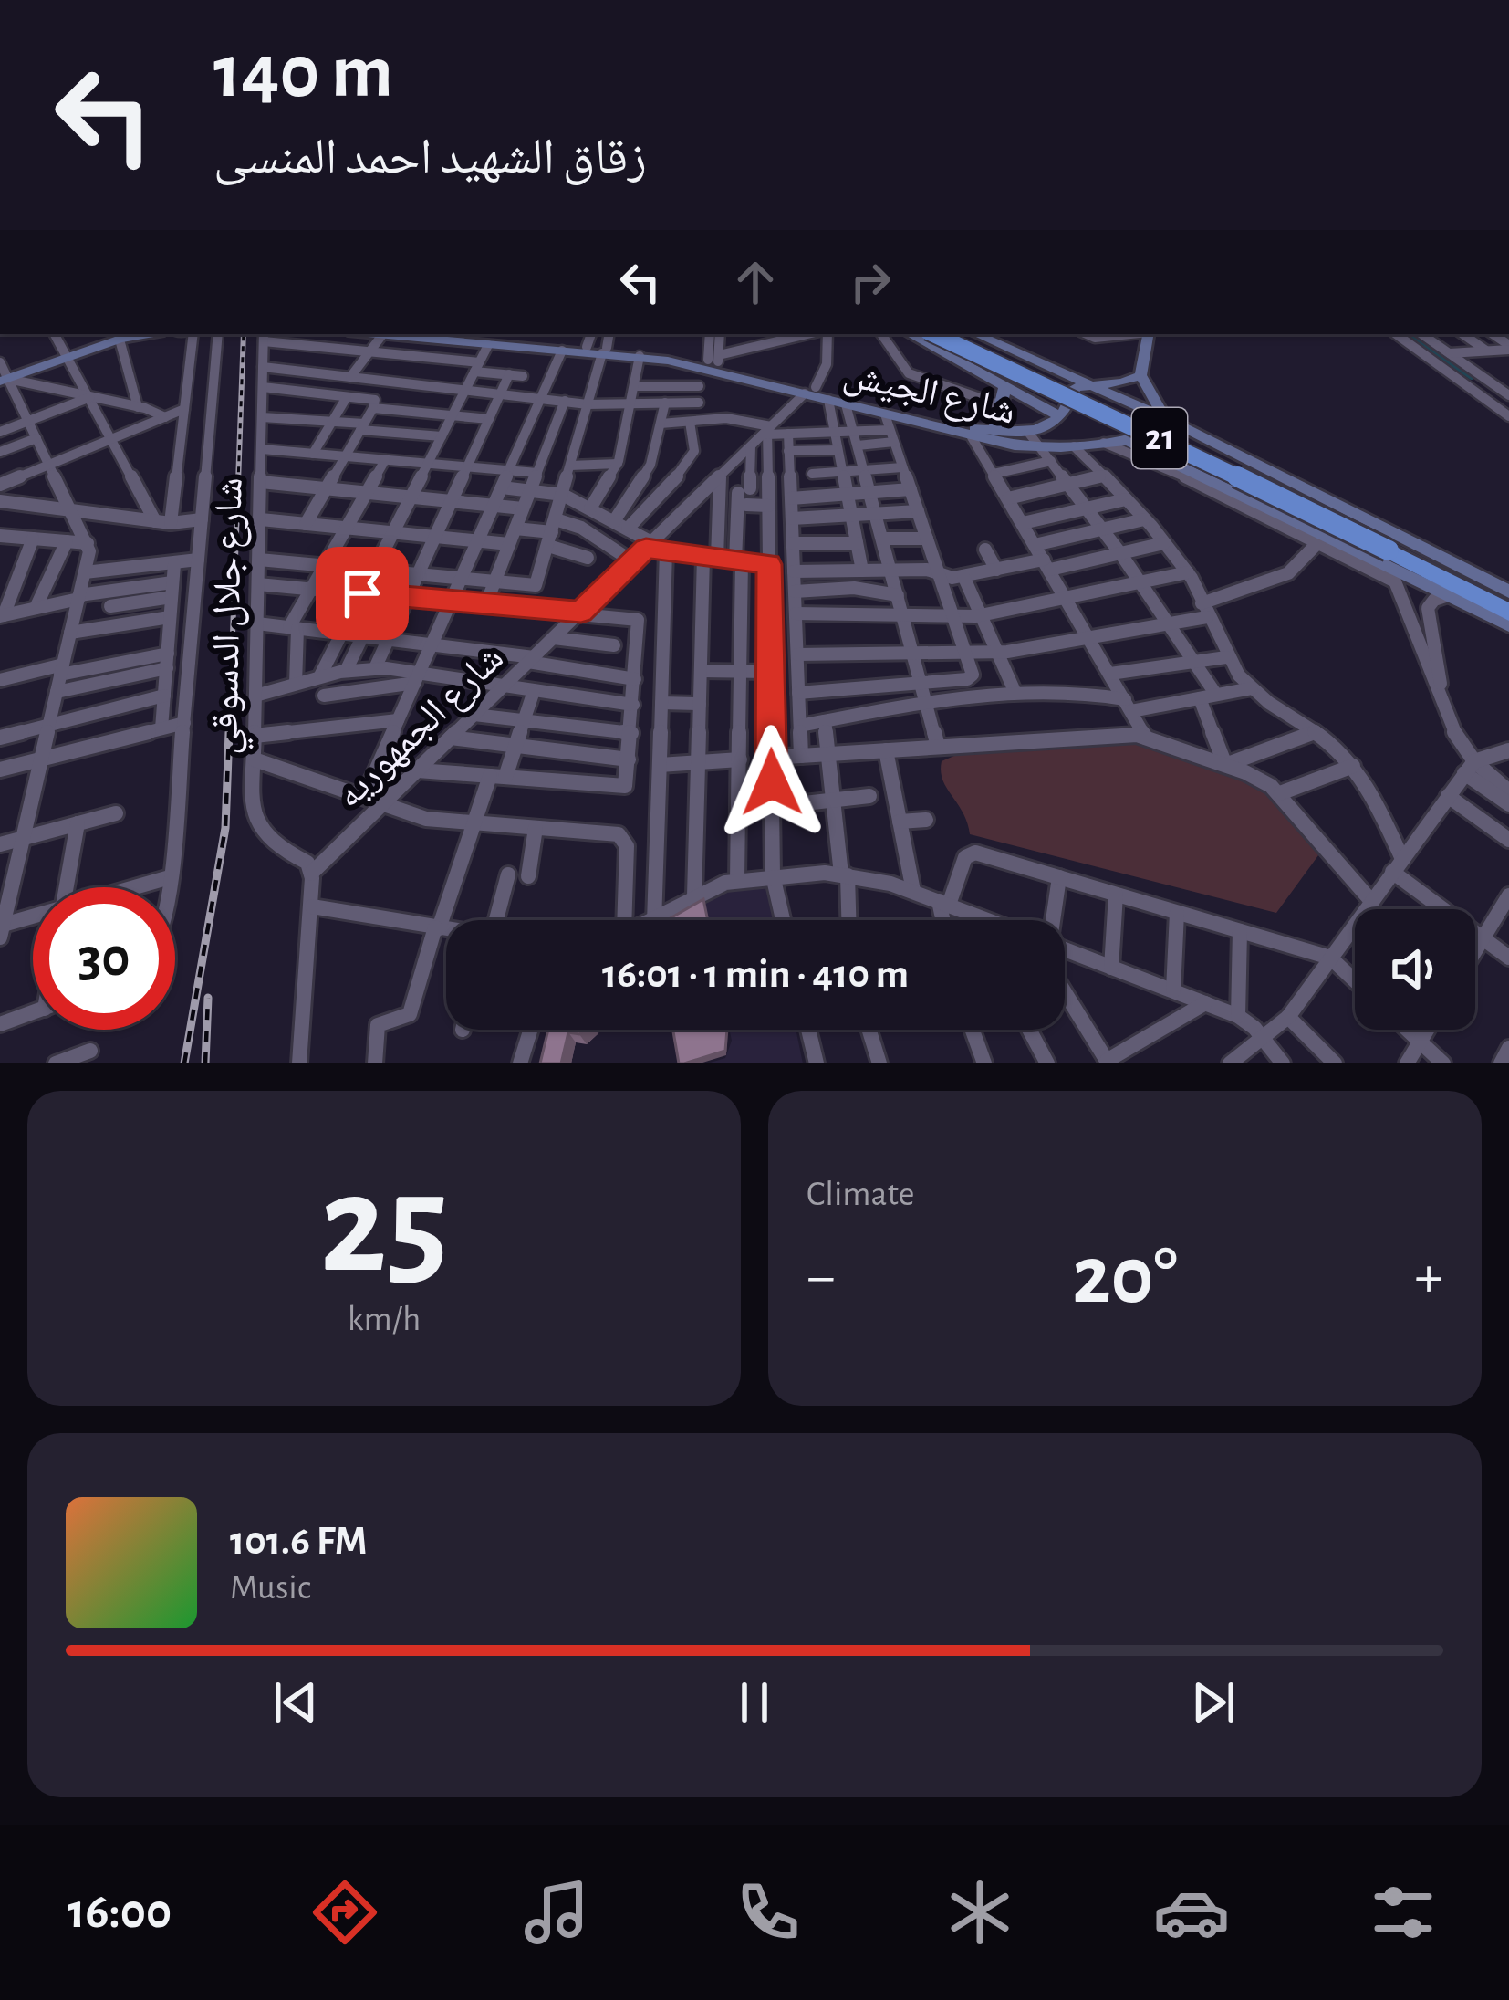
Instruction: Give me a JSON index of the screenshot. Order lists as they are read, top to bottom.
{
  "streets": {
    "highway": ["21"],
    "main road": ["شارع الجيش"],
    "street": ["شارع جلال الدسوقي", "شارع الجمهوريه"]
  },
  "crossings": [
    ["شارع الجيش", "شارع الجمهوريه"],
    ["شارع جلال الدسوقي", "شارع الجمهوريه"]
  ],
  "page": {
    "turn": ["140 m", "زقاق الشهيد احمد المنسى"],
    "limit": "30",
    "trip": "16:01 · 1 min · 410 m",
    "tile": [
      ["25", "km/h"],
      "Climate"
    ],
    "heat": ["−", "20°", "+"],
    "song": ["101.6 FM", "Music"],
    "tabs": "16:00"
  }
}
